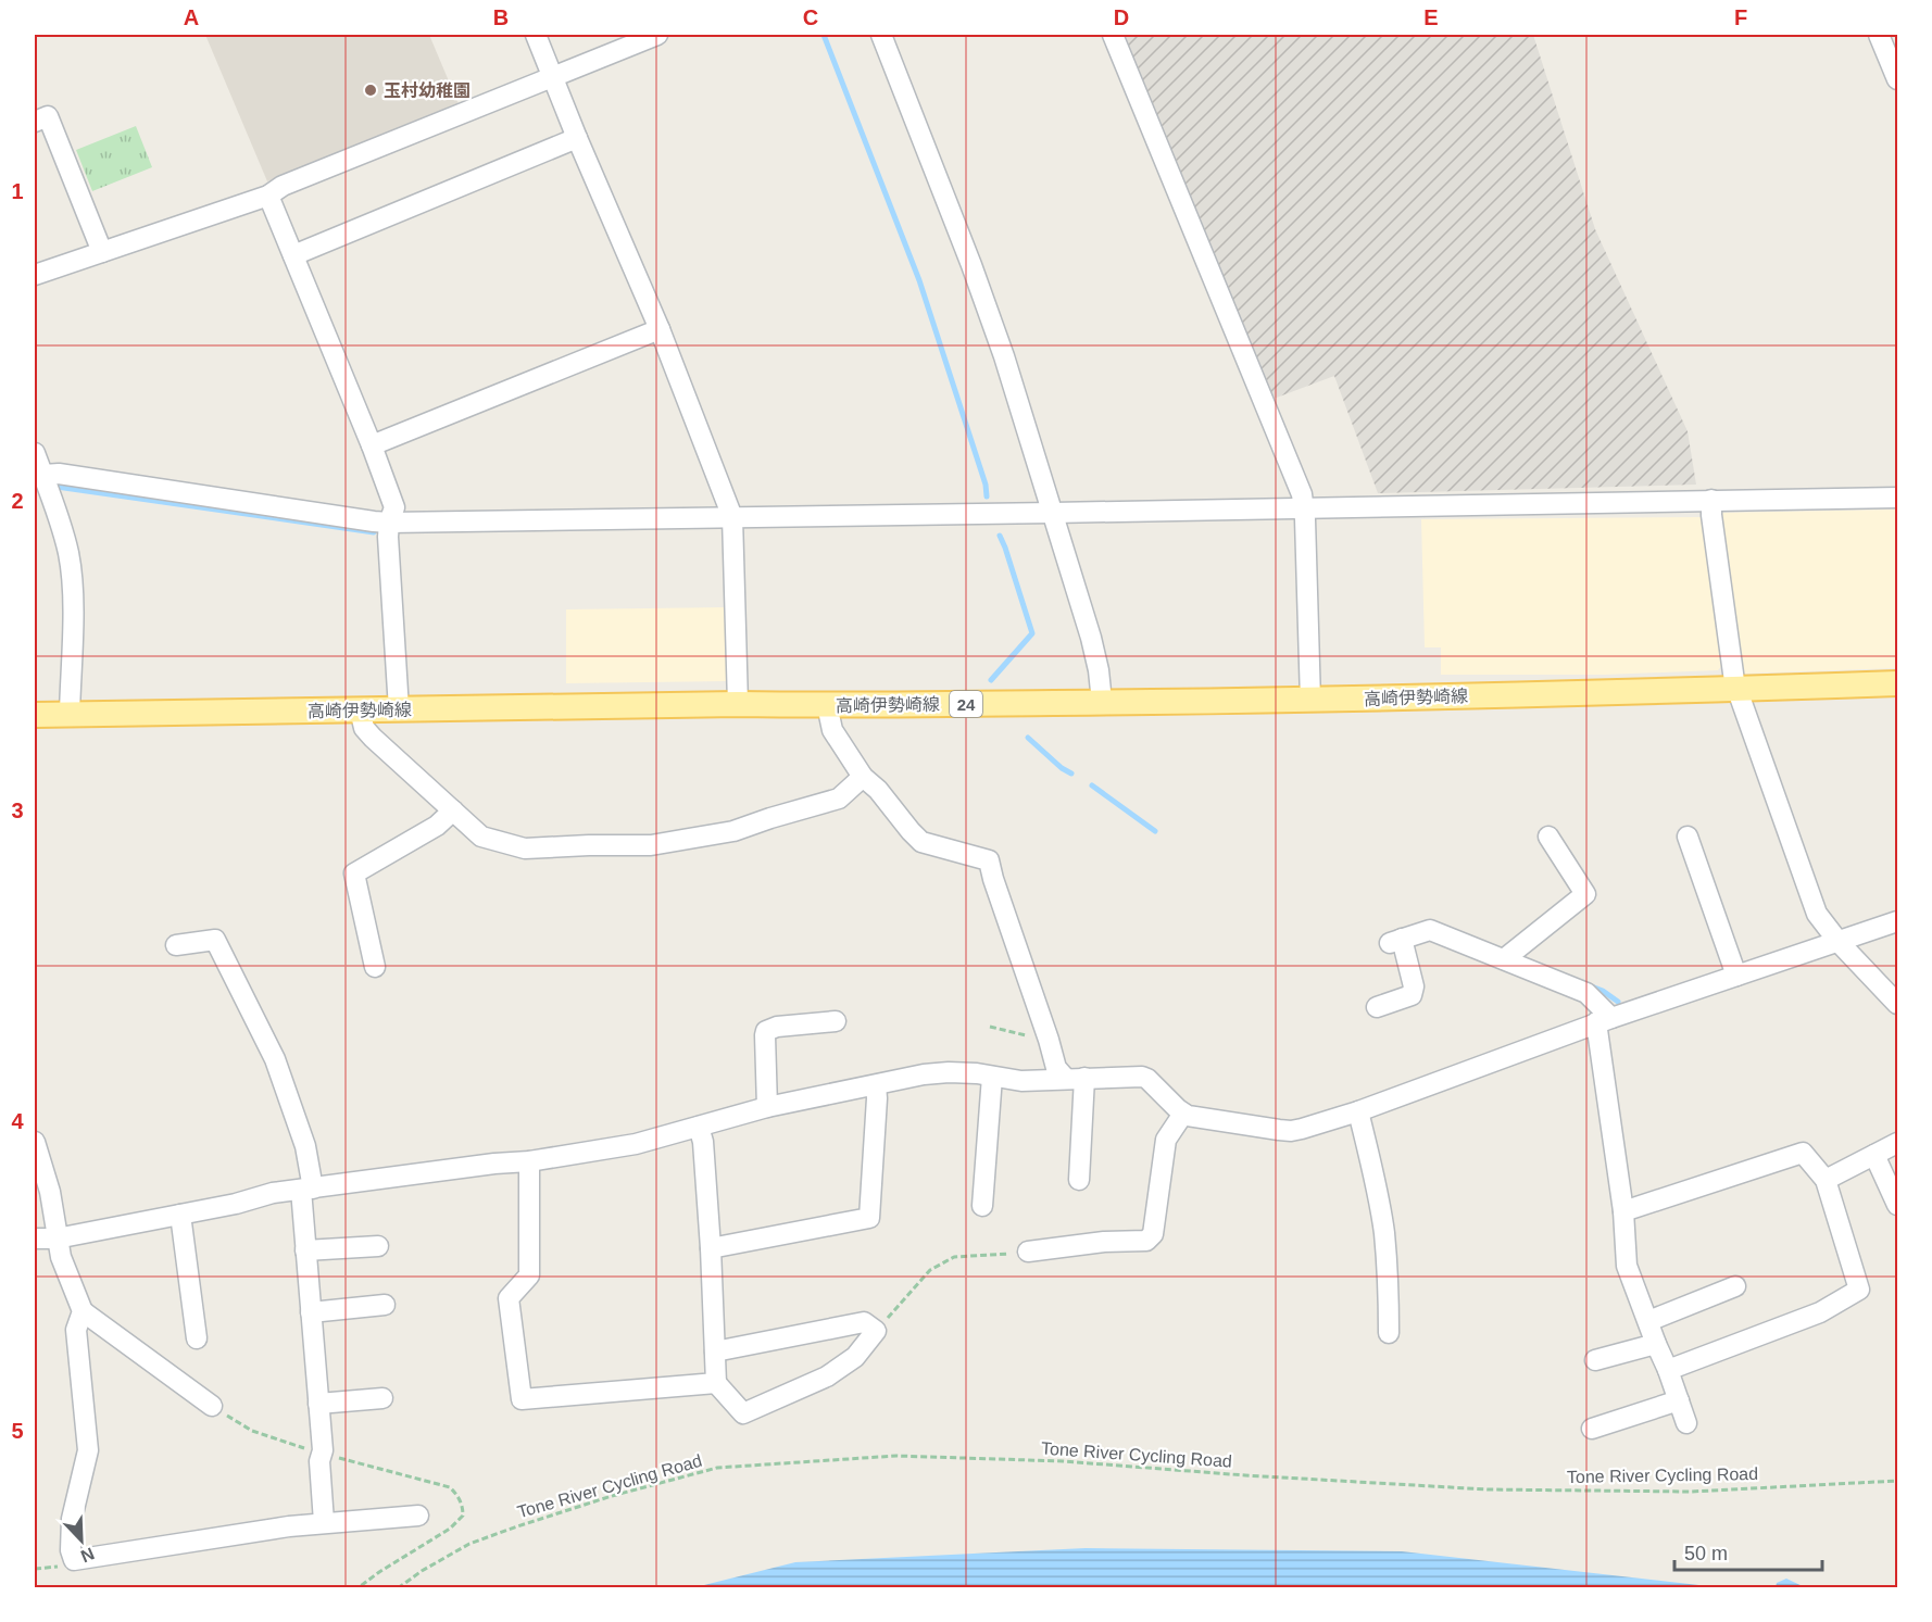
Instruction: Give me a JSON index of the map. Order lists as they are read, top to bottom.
{
  "streets": {
    "main road": ["高崎伊勢崎線", "24"],
    "path": ["Tone River Cycling Road"]
  },
  "places": ["玉村幼稚園"],
  "scale_bar": "50 m",
  "north": "bottom right",
  "grid": {
    "columns": [
      "A",
      "B",
      "C",
      "D",
      "E",
      "F"
    ],
    "rows": [
      "1",
      "2",
      "3",
      "4",
      "5"
    ]
  }
}
